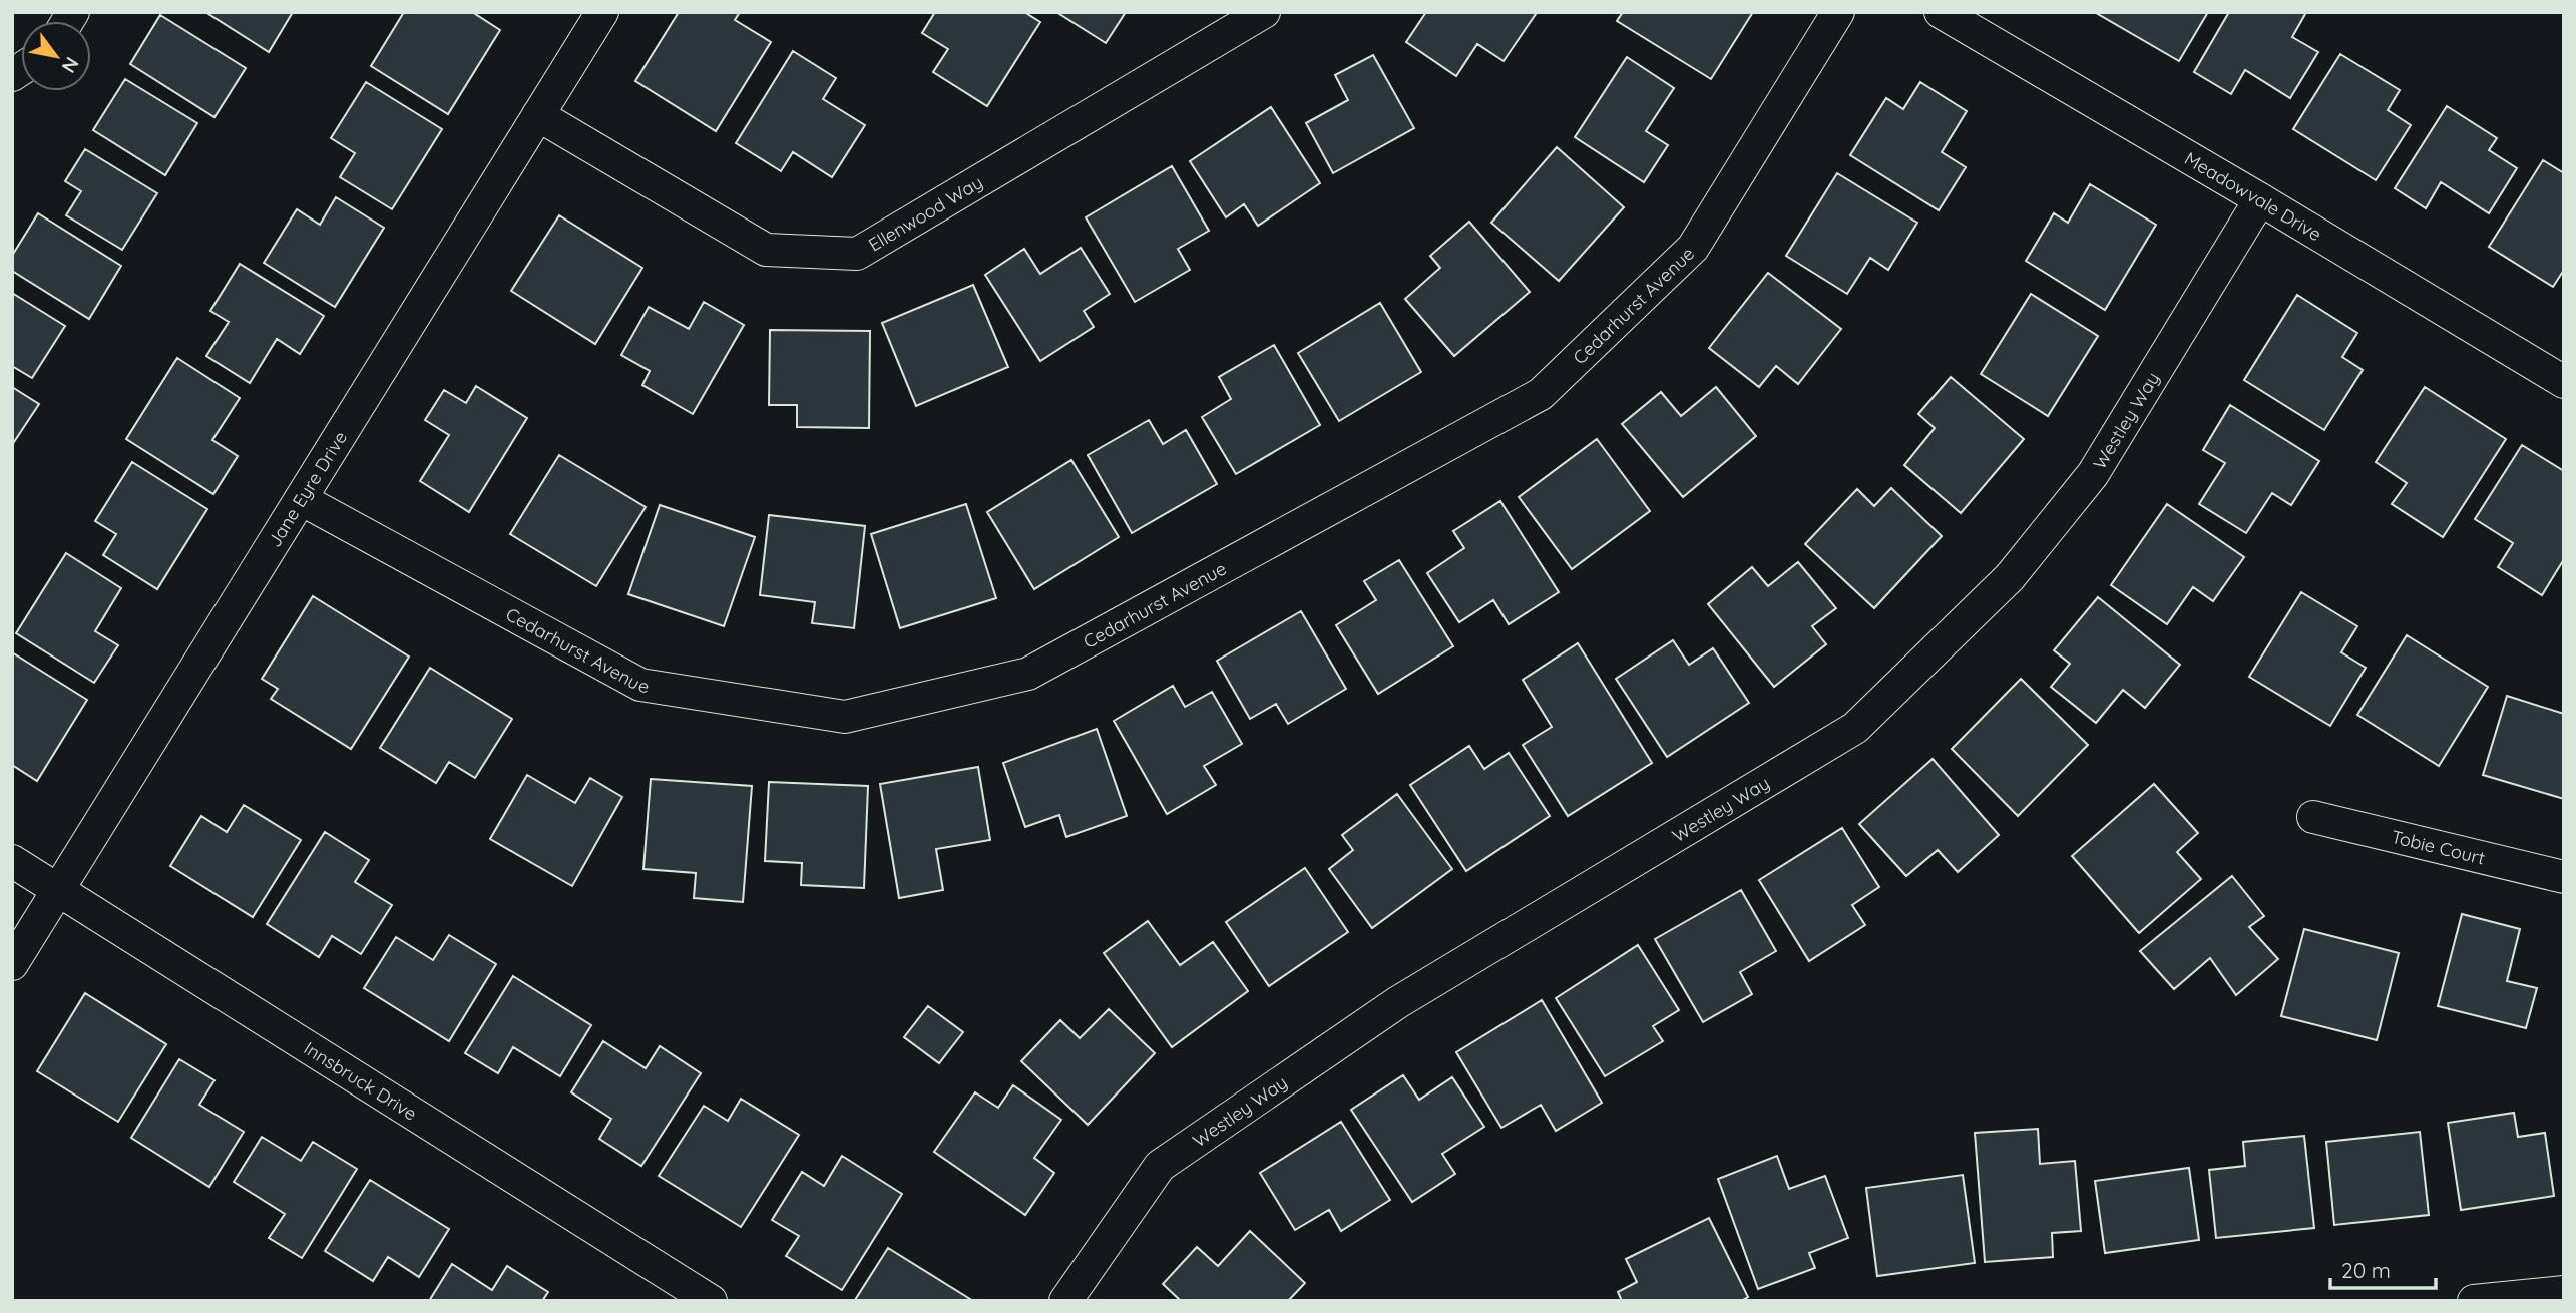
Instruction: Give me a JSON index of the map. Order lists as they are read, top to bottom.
{
  "streets": {
    "street": [
      "Meadowvale Drive",
      "Ellenwood Way",
      "Cedarhurst Avenue",
      "Westley Way",
      "Jane Eyre Drive",
      "Tobie Court",
      "Innsbruck Drive"
    ]
  },
  "crossings": [
    ["Meadowvale Drive", "Westley Way"],
    ["Ellenwood Way", "Jane Eyre Drive"],
    ["Cedarhurst Avenue", "Jane Eyre Drive"],
    ["Jane Eyre Drive", "Innsbruck Drive"]
  ],
  "scale_bar": "20 m",
  "north": "bottom right"
}
